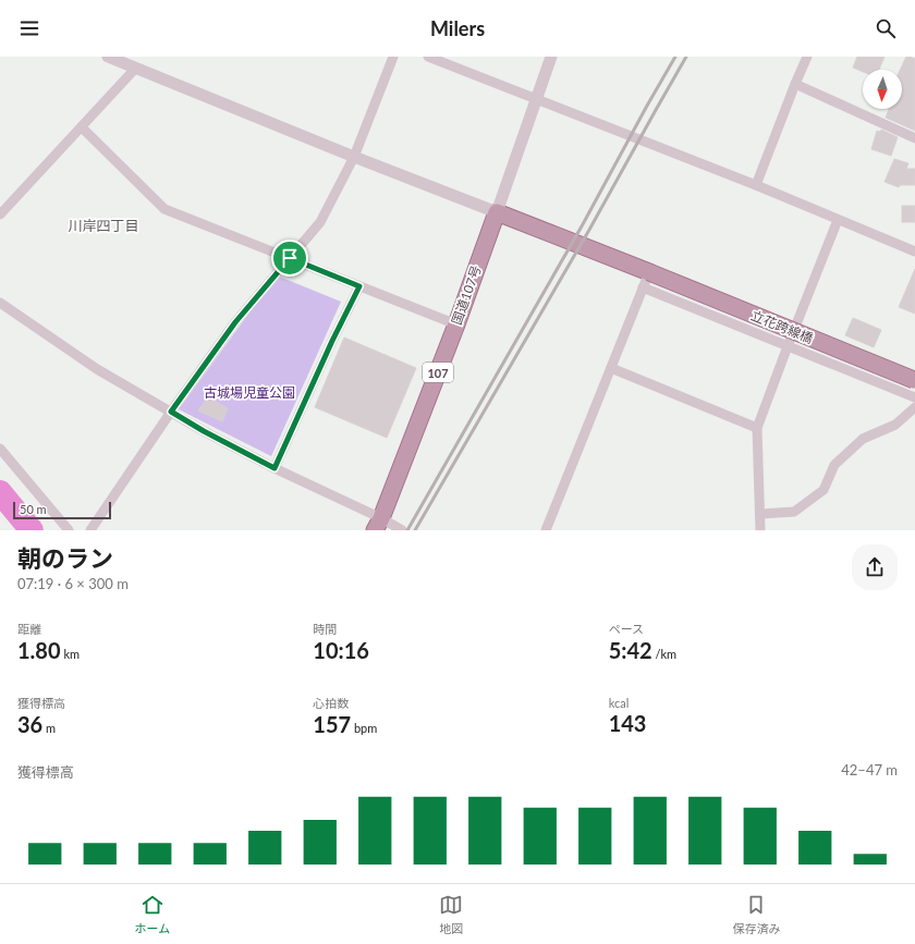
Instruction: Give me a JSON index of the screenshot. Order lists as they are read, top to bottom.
{
  "streets": {
    "highway": ["国道107号", "立花跨線橋", "107"]
  },
  "districts": ["川岸四丁目"],
  "parks": ["古城場児童公園"],
  "scale_bar": "50 m",
  "north": "bottom",
  "page": {
    "header": "Milers",
    "scale": "50 m",
    "heading": ["朝のラン", "07:19 · 6 × 300 m"],
    "stats": [
      ["距離", "1.80 km"],
      ["時間", "10:16"],
      ["ペース", "5:42 /km"],
      ["獲得標高", "36 m"],
      ["心拍数", "157 bpm"],
      ["kcal", "143"]
    ],
    "chart": ["獲得標高", "42–47 m"],
    "tabs": ["ホーム", "地図", "保存済み"]
  }
}
